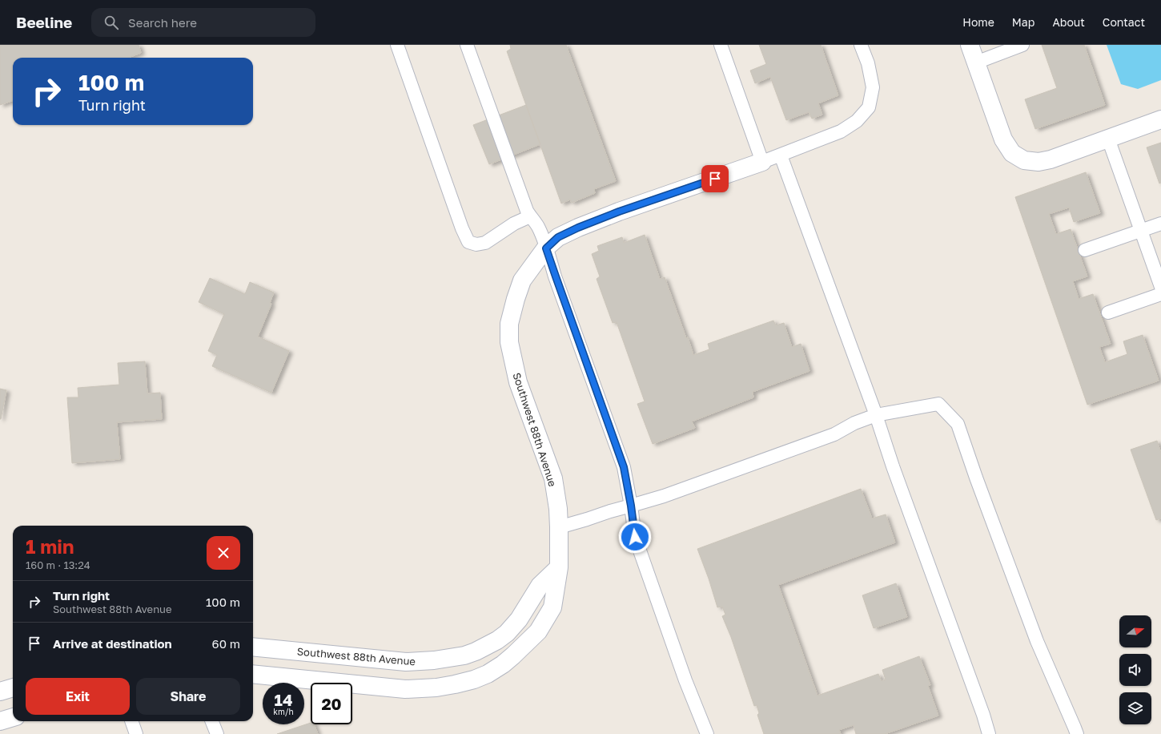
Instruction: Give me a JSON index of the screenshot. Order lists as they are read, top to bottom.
{
  "streets": {
    "street": ["Southwest 88th Avenue"]
  },
  "north": "right",
  "page": {
    "header": "Beeline",
    "search": "Search here",
    "nav": [
      "Home",
      "Map",
      "About",
      "Contact"
    ],
    "turn": ["100 m", "Turn right"],
    "heading": ["1 min", "160 m · 13:24"],
    "list": [
      {
        "name": "Turn right",
        "note": "Southwest 88th Avenue",
        "value": "100 m"
      },
      {
        "name": "Arrive at destination",
        "value": "60 m"
      }
    ],
    "buttons": ["Exit", "Share"],
    "speed": "14 km/h",
    "limit": "20"
  }
}
